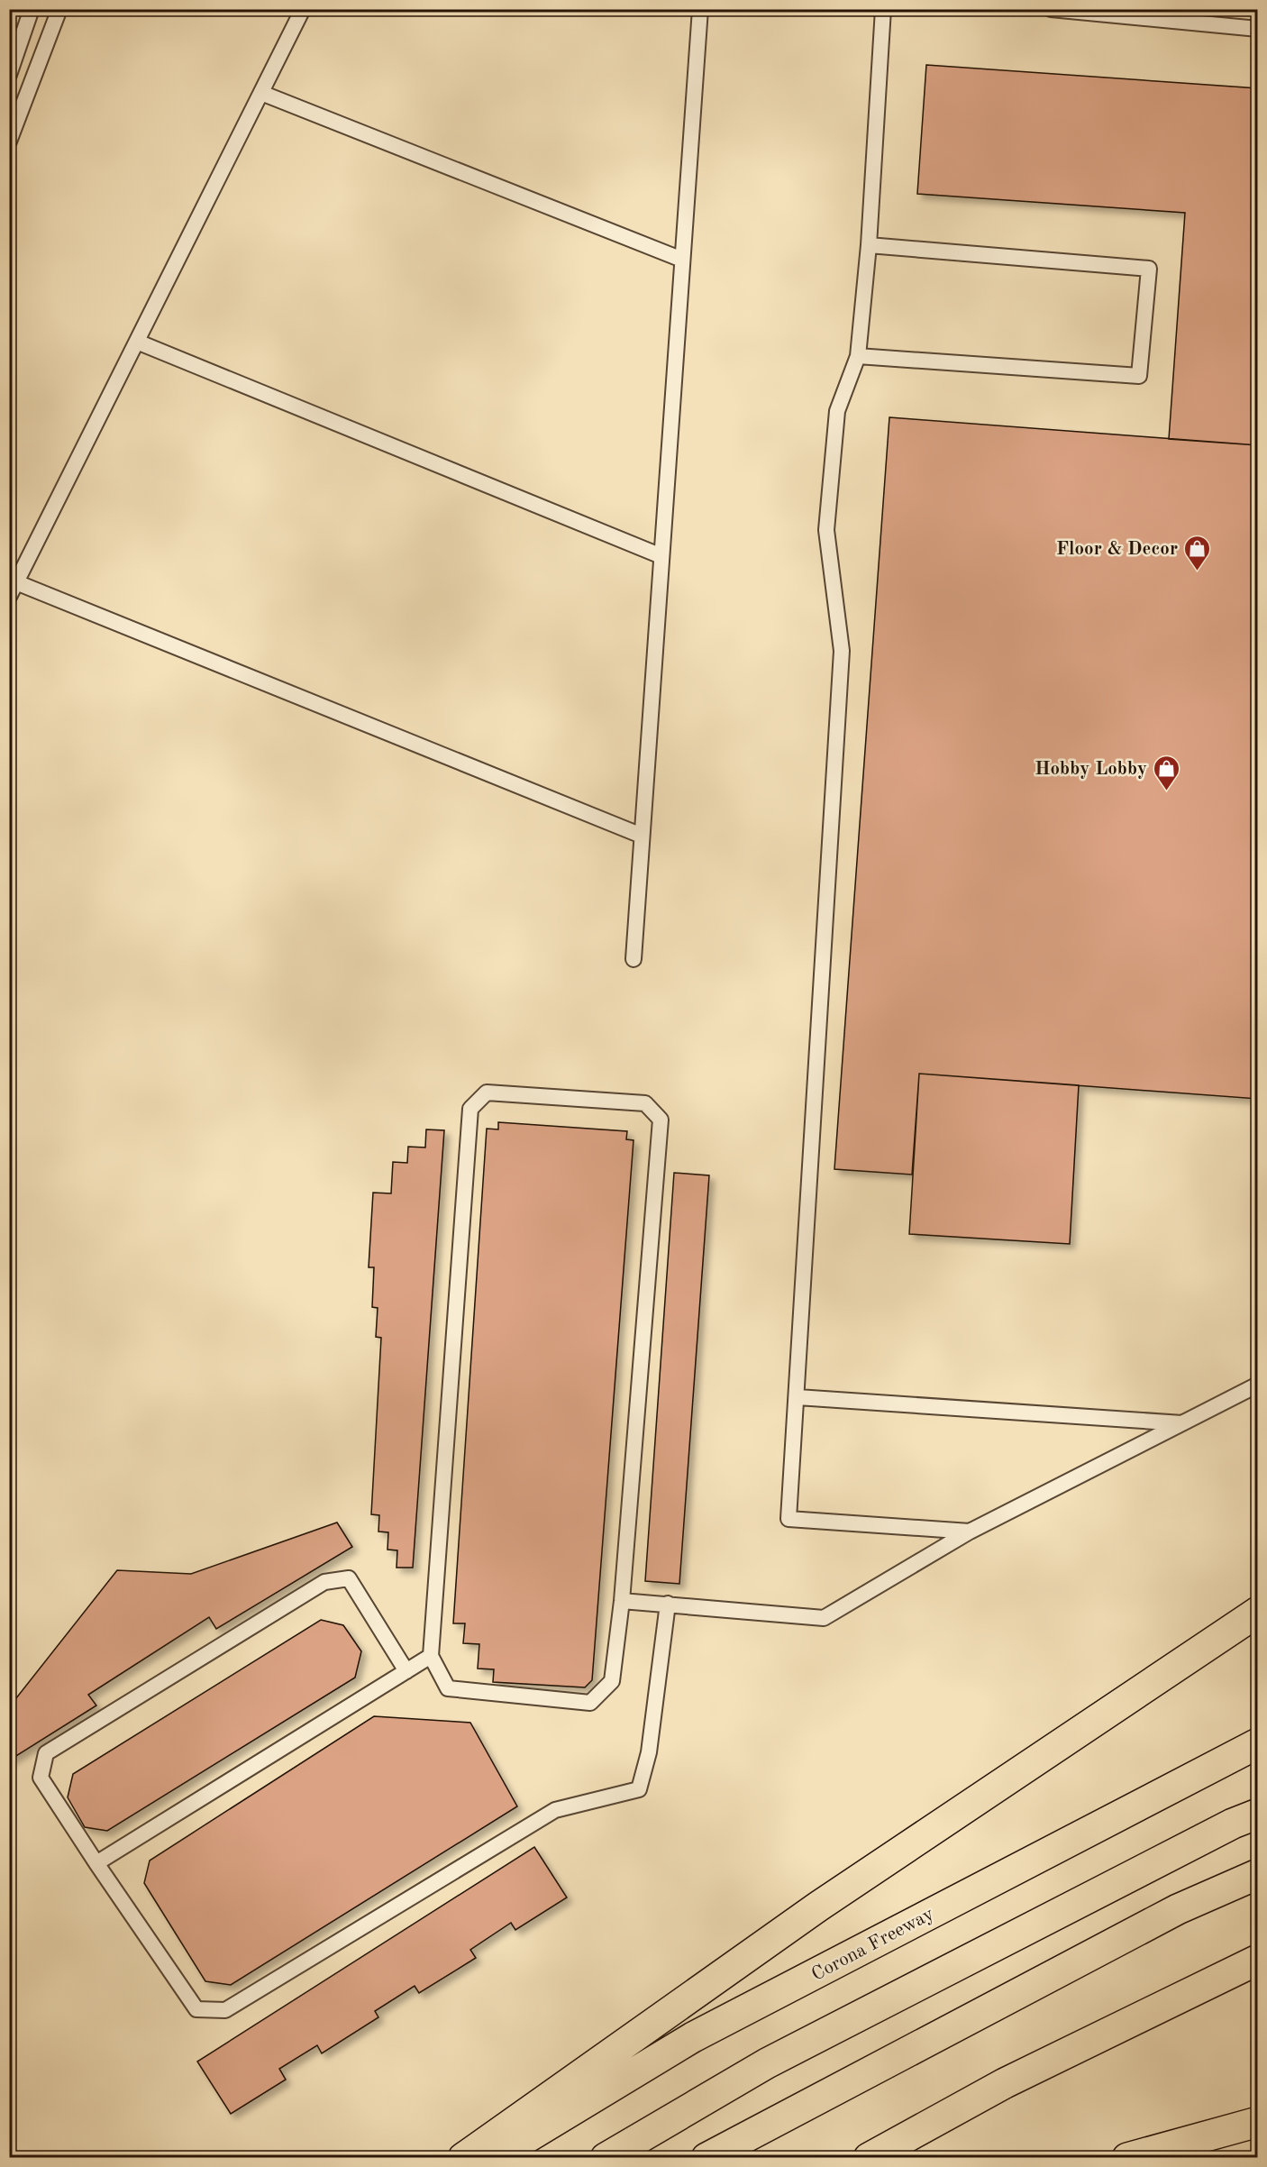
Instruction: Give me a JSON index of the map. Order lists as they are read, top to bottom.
{
  "streets": {
    "highway": ["Corona Freeway"]
  },
  "places": {
    "shop": ["Floor & Decor", "Hobby Lobby"]
  }
}
